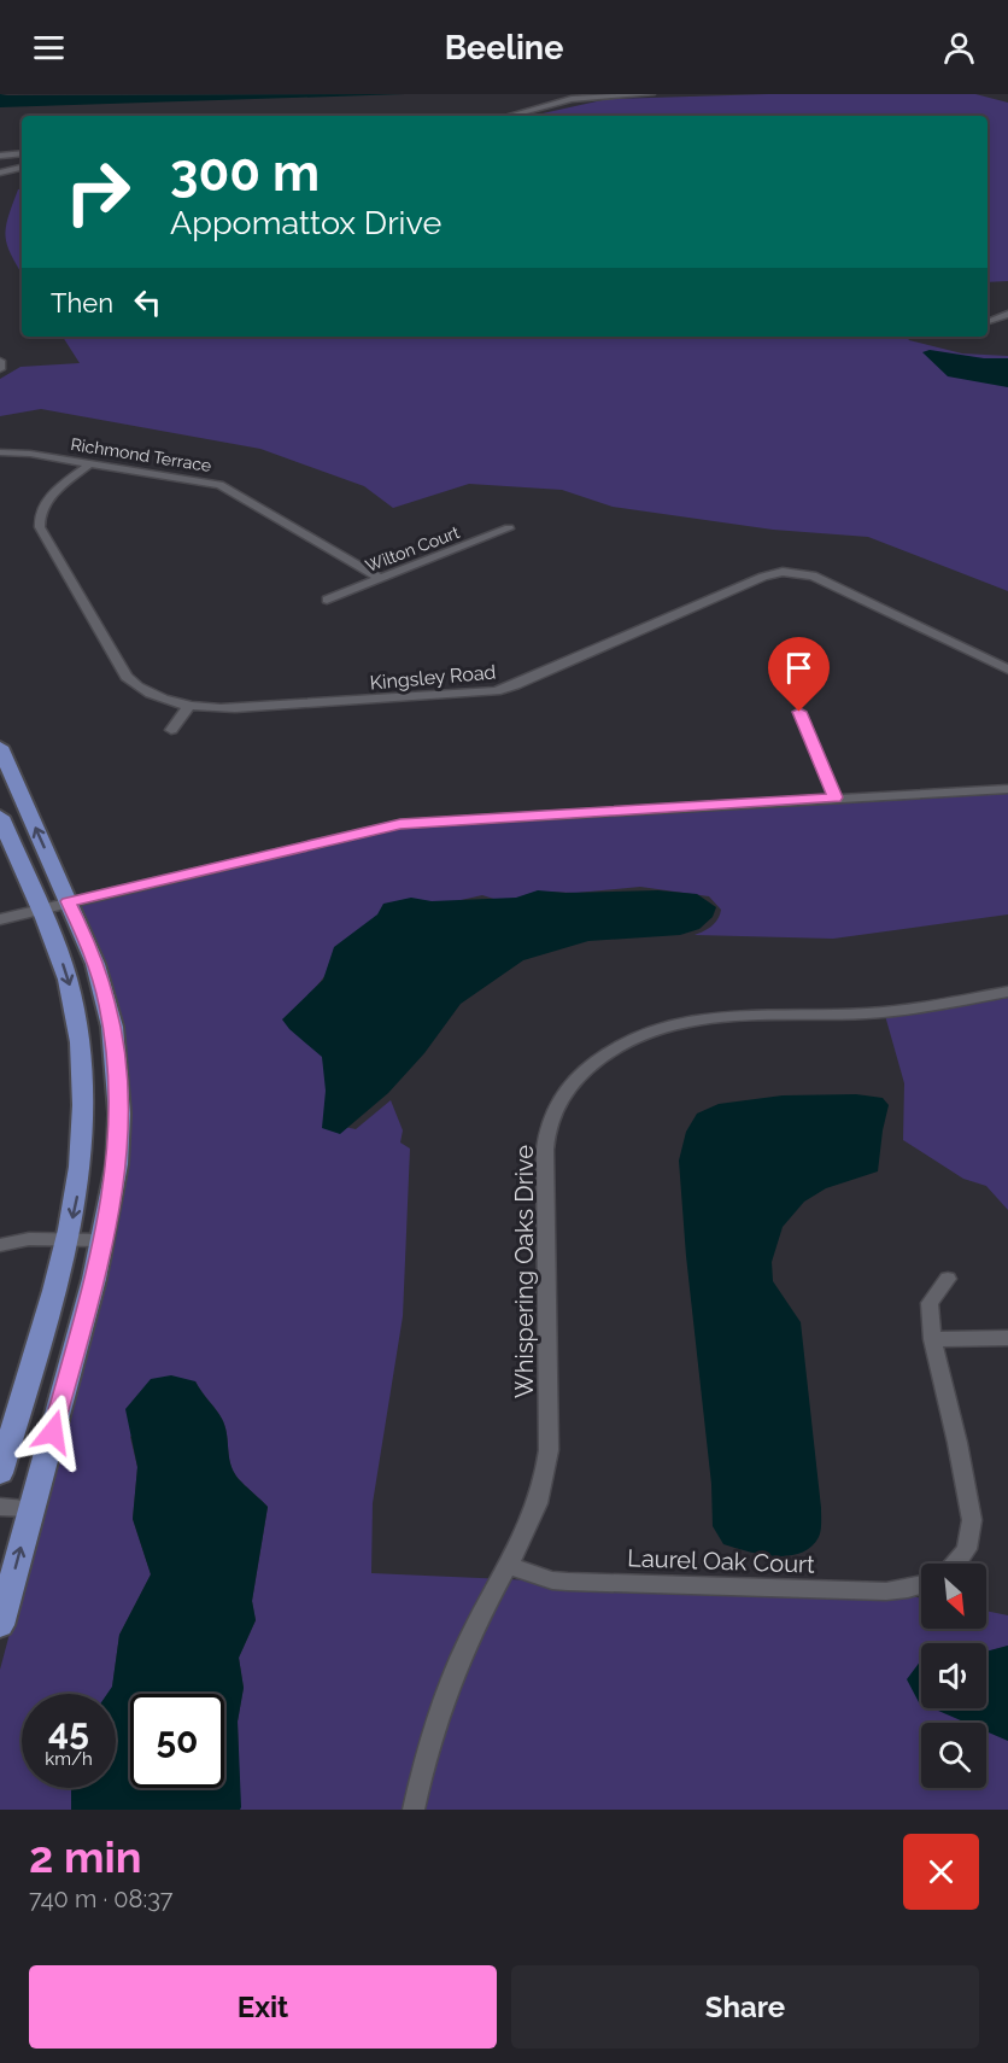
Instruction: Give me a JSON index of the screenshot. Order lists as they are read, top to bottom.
{
  "streets": {
    "street": [
      "Richmond Terrace",
      "Wilton Court",
      "Kingsley Road",
      "Whispering Oaks Drive",
      "Laurel Oak Court"
    ]
  },
  "crossings": [
    ["Richmond Terrace", "Wilton Court"],
    ["Richmond Terrace", "Kingsley Road"],
    ["Whispering Oaks Drive", "Laurel Oak Court"]
  ],
  "north": "bottom right",
  "page": {
    "header": "Beeline",
    "turn": ["300 m", "Appomattox Drive"],
    "then": "Then",
    "speed": "45 km/h",
    "limit": "50",
    "heading": ["2 min", "740 m · 08:37"],
    "buttons": ["Exit", "Share"]
  }
}
